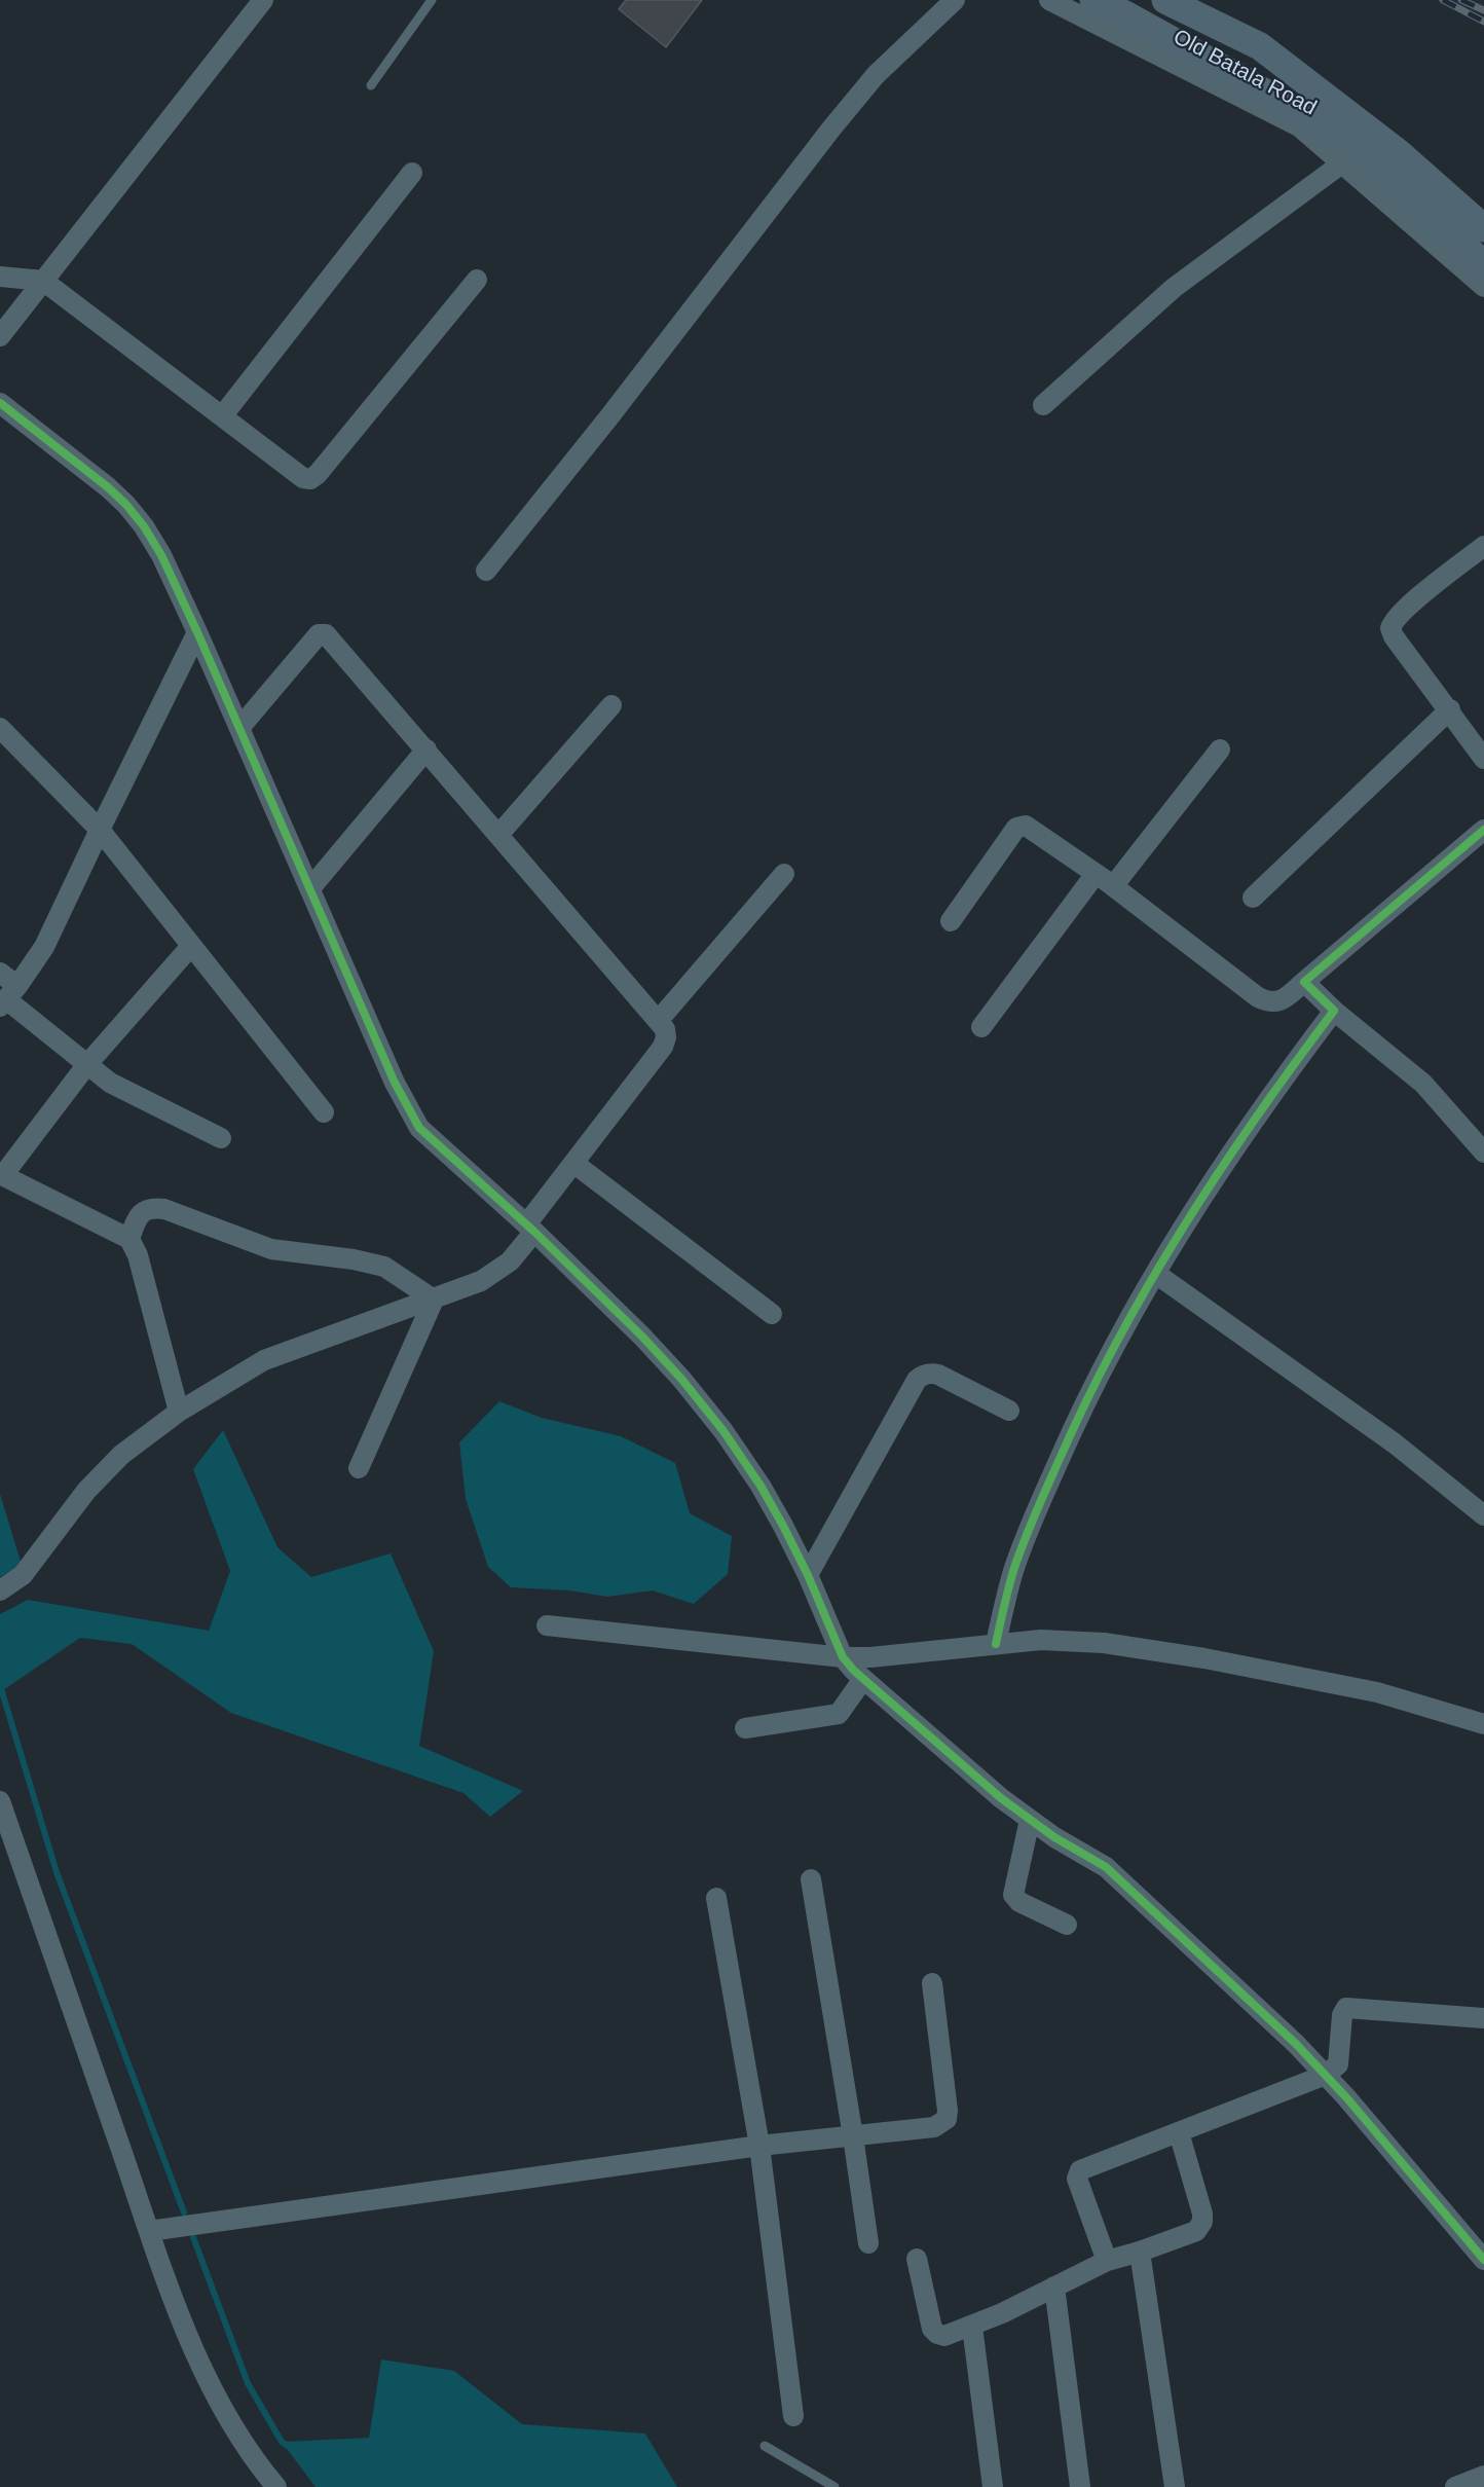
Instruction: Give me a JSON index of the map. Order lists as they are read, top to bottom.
{
  "streets": {
    "street": ["Old Batala Road"]
  }
}
